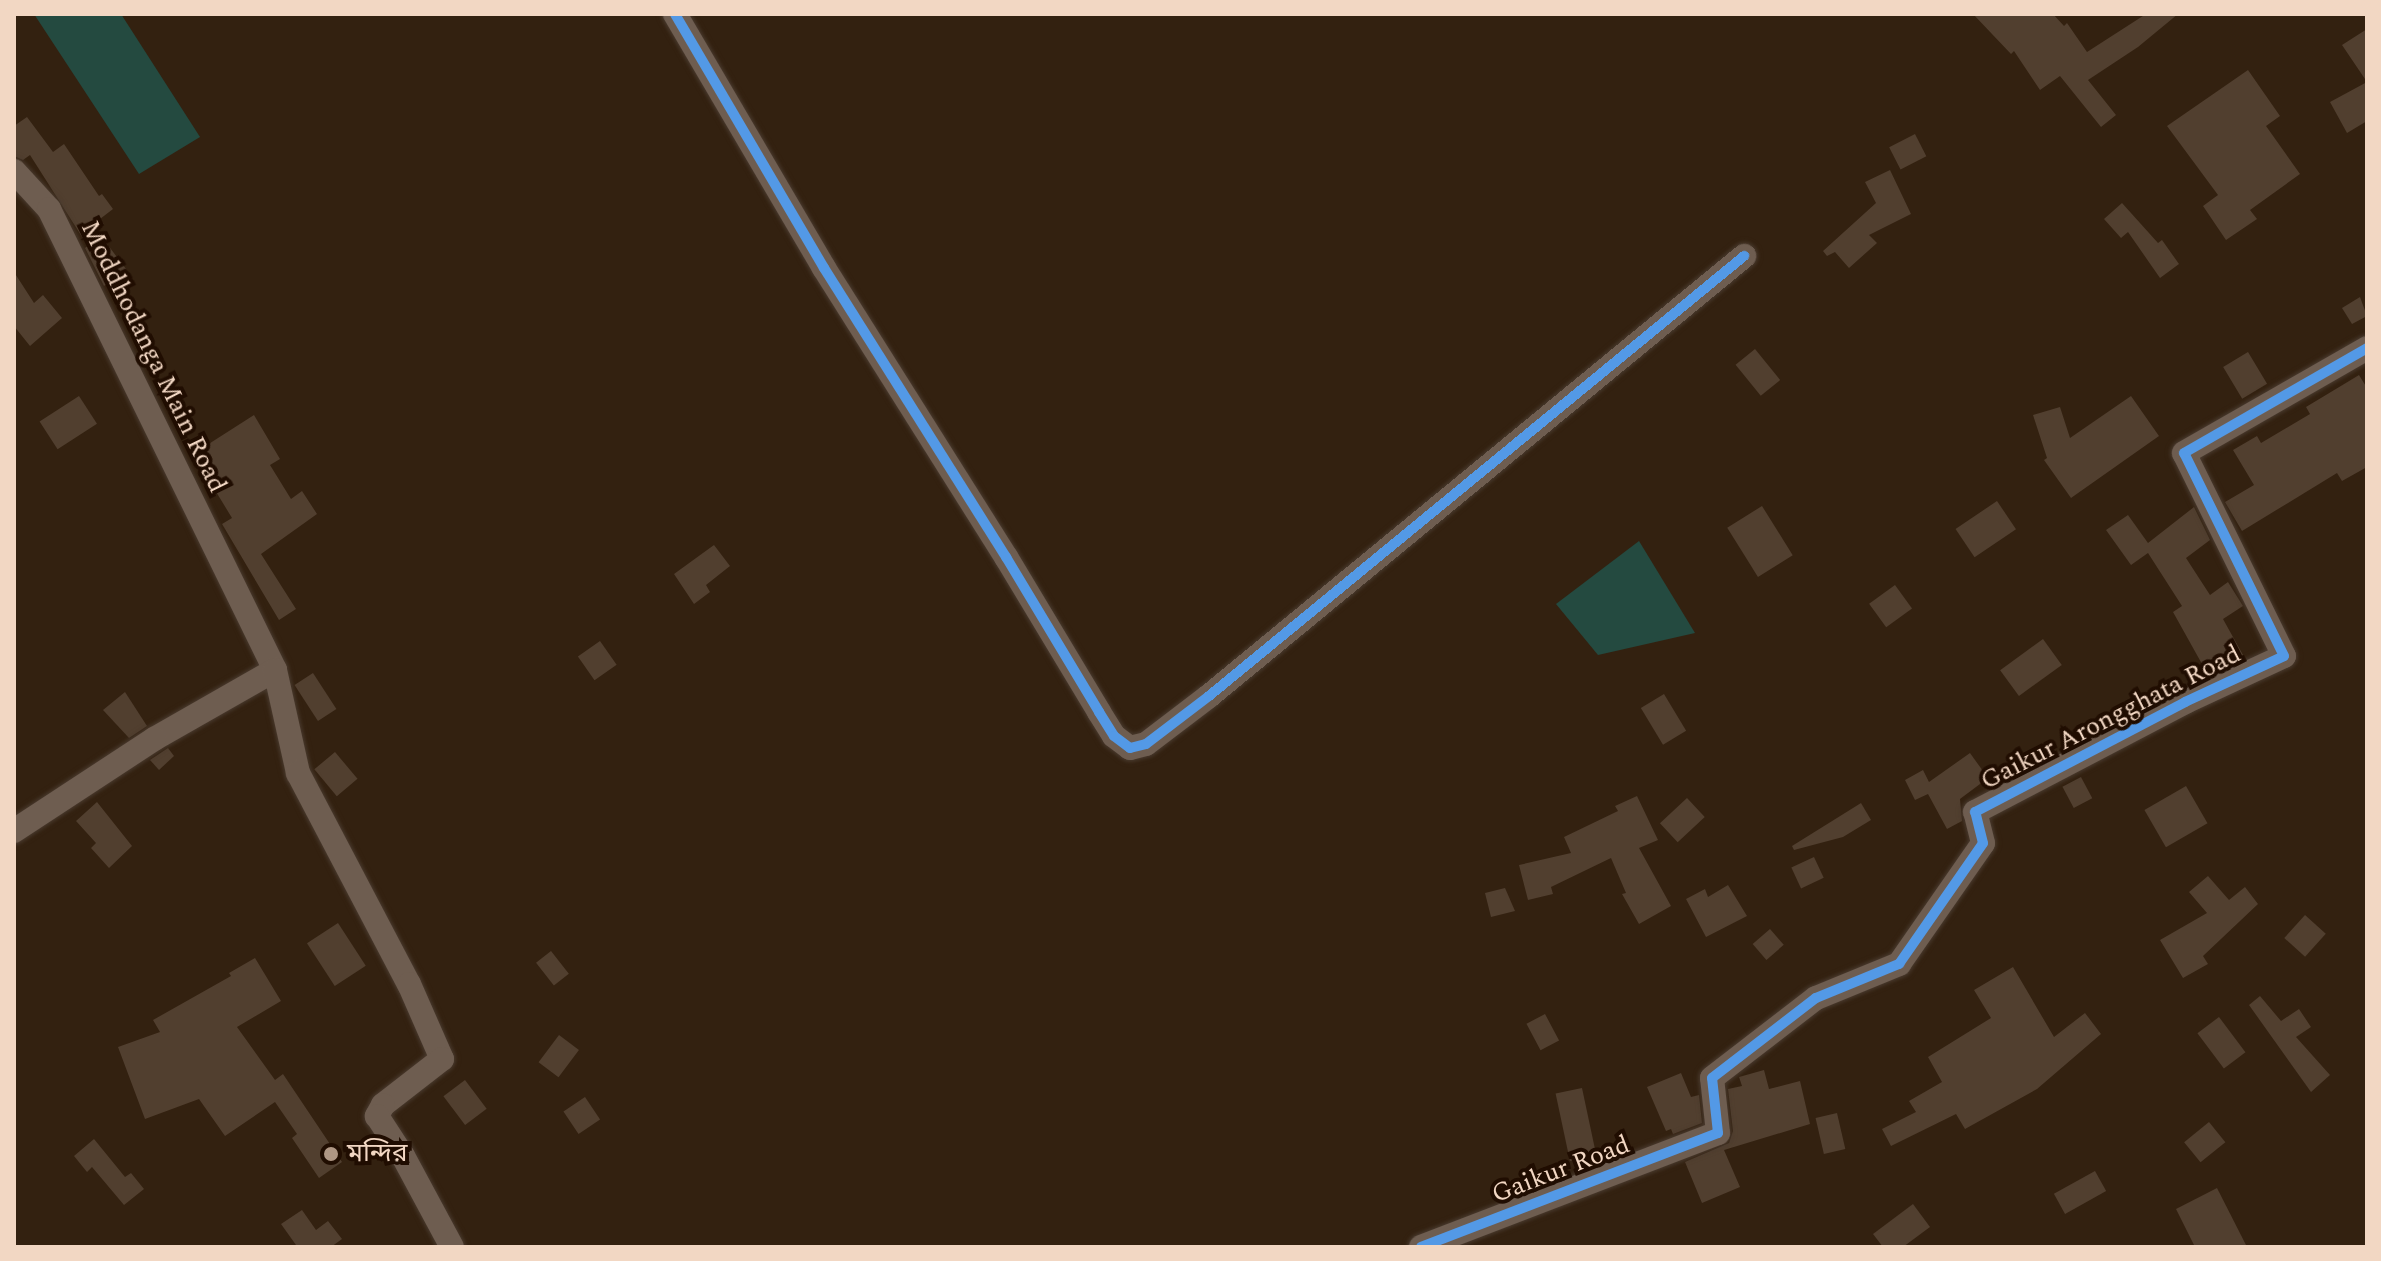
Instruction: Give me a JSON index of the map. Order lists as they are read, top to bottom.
{
  "streets": {
    "street": ["Moddhodanga Main Road", "Gaikur Arongghata Road", "Gaikur Road"]
  },
  "crossings": [
    ["Gaikur Arongghata Road", "Gaikur Road"]
  ],
  "places": ["মন্দির"]
}
